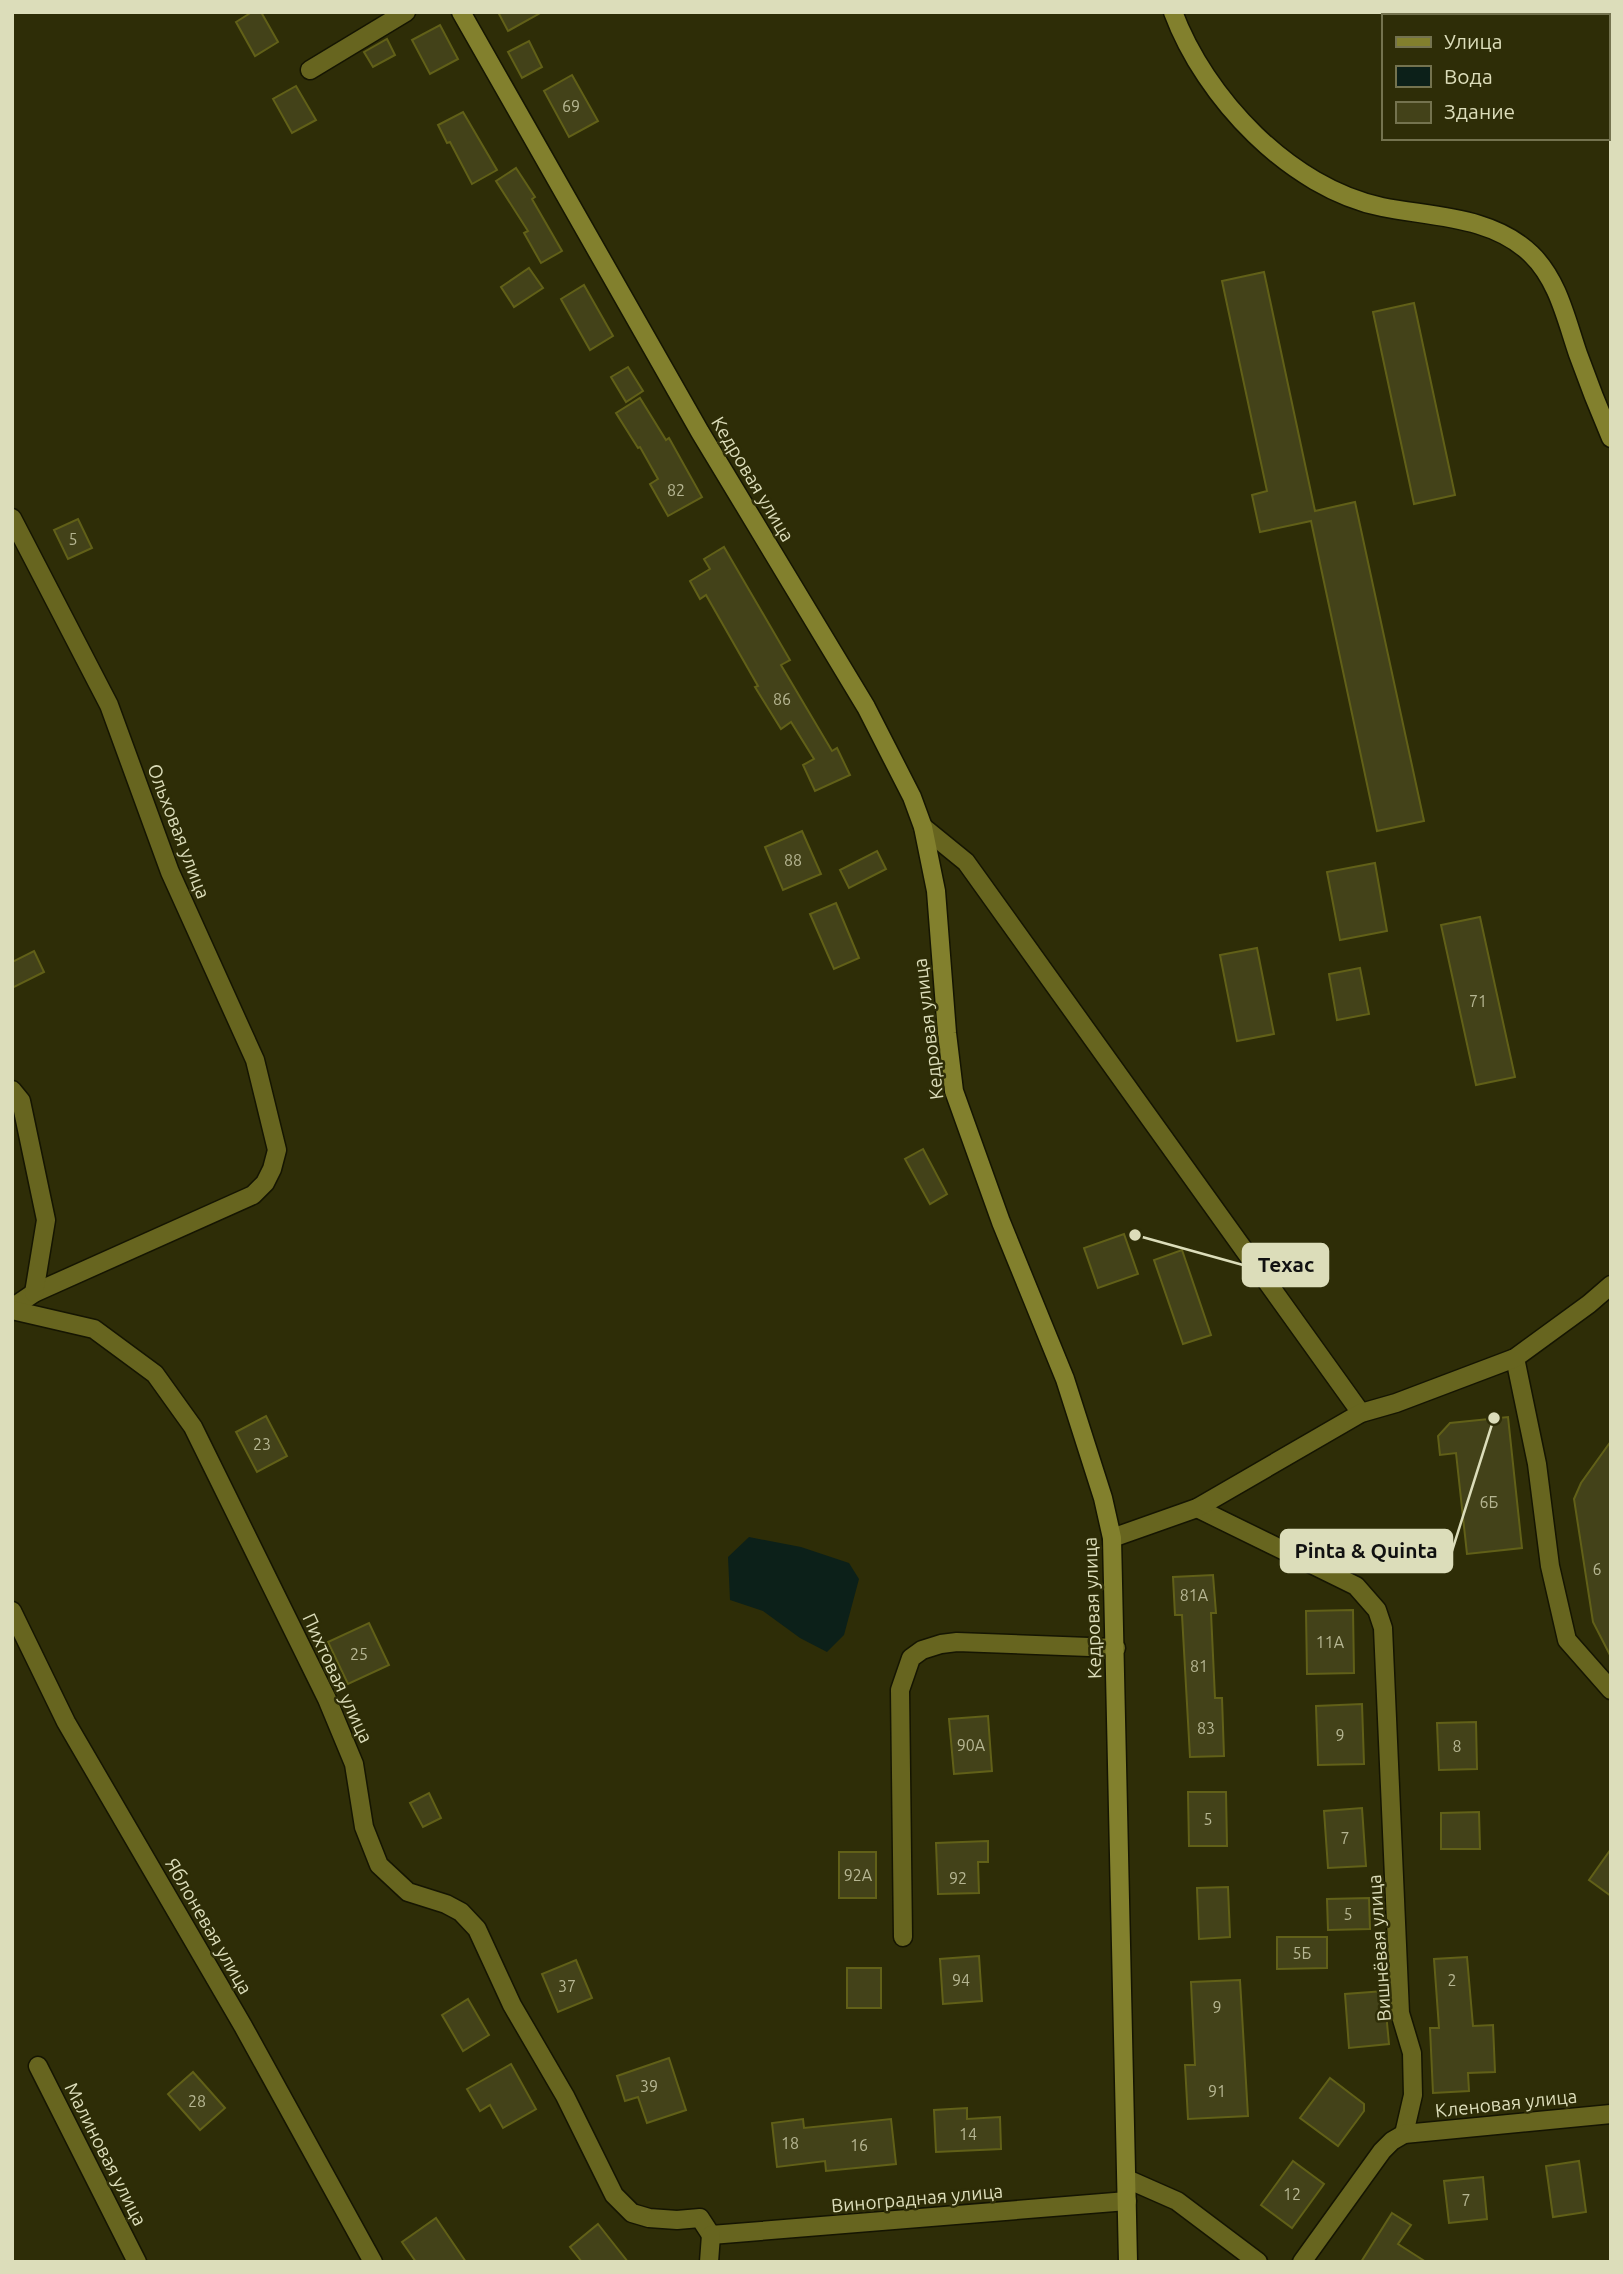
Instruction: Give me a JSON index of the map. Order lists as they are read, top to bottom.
{
  "streets": {
    "street": [
      "Кедровая улица",
      "Ольховая улица",
      "Пихтовая улица",
      "Яблоневая улица",
      "Вишнёвая улица",
      "Кленовая улица",
      "Малиновая улица",
      "Виноградная улица"
    ]
  },
  "crossings": [
    ["Кедровая улица", "Виноградная улица"],
    ["Пихтовая улица", "Виноградная улица"],
    ["Вишнёвая улица", "Кленовая улица"]
  ],
  "places": ["Техас", "Pinta & Quinta"],
  "house_numbers": [
    "69",
    "82",
    "5",
    "86",
    "88",
    "71",
    "23",
    "6Б",
    "6",
    "81А",
    "11А",
    "25",
    "81",
    "83",
    "9",
    "90А",
    "8",
    "5",
    "7",
    "92А",
    "92",
    "5",
    "5Б",
    "94",
    "2",
    "37",
    "9",
    "39",
    "91",
    "28",
    "14",
    "18",
    "16",
    "12",
    "7"
  ],
  "legend": ["Улица", "Вода", "Здание"]
}
